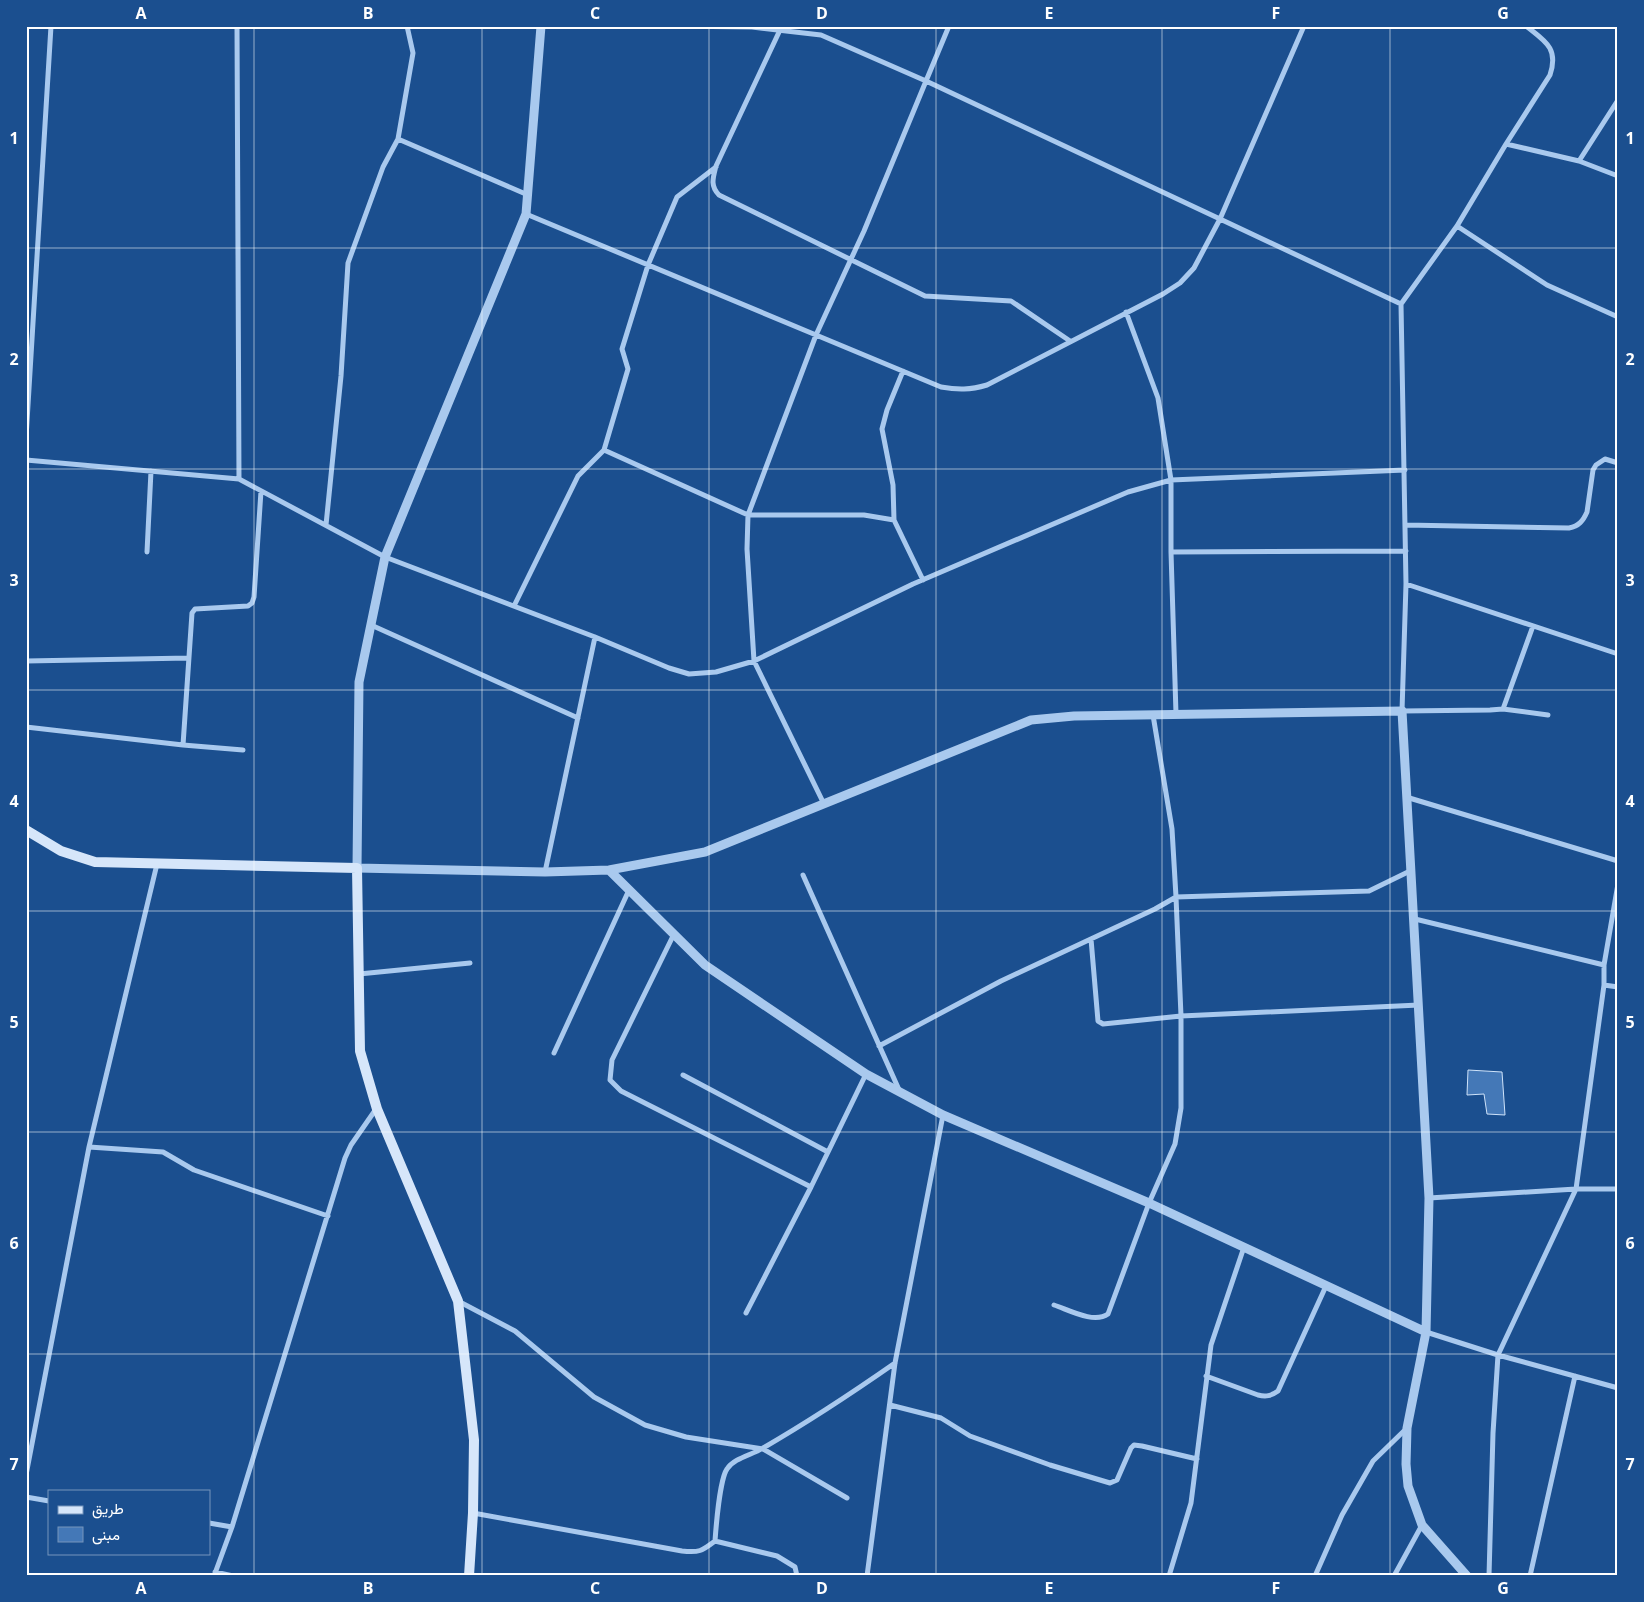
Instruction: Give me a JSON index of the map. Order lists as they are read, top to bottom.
{
  "legend": ["طريق", "مبنى"],
  "grid": {
    "columns": [
      "A",
      "B",
      "C",
      "D",
      "E",
      "F",
      "G"
    ],
    "rows": [
      "1",
      "2",
      "3",
      "4",
      "5",
      "6",
      "7"
    ]
  }
}
